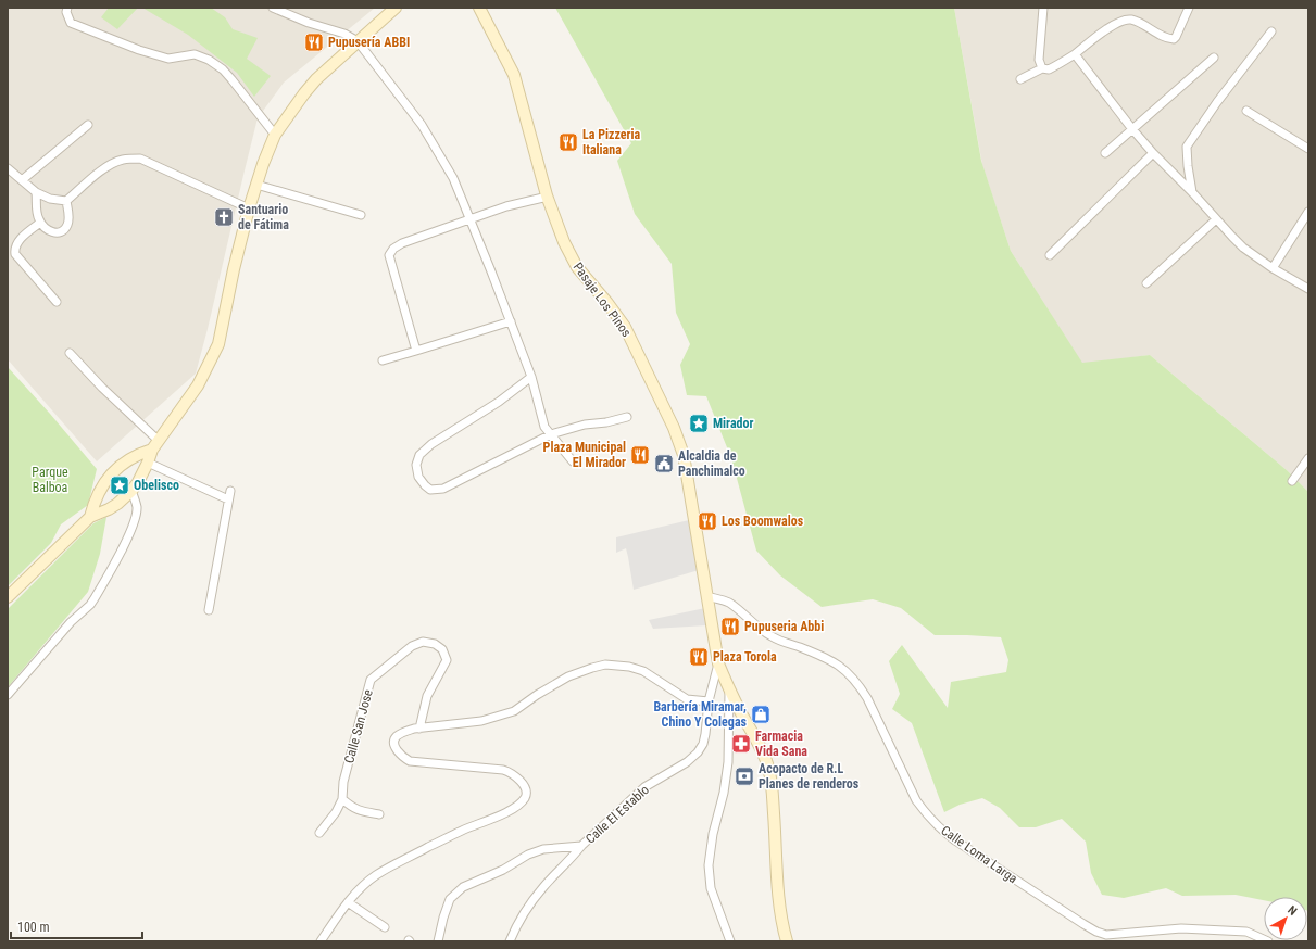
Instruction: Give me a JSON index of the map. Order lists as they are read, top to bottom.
{
  "streets": {
    "main road": ["Pasaje Los Pinos"],
    "street": ["Calle San Jose", "Calle El Establo", "Calle Loma Larga"]
  },
  "crossings": [
    ["Pasaje Los Pinos", "Calle El Establo"],
    ["Pasaje Los Pinos", "Calle Loma Larga"]
  ],
  "parks": ["Parque Balboa"],
  "places": {
    "restaurant": [
      "Pupusería ABBI",
      "La Pizzeria Italiana",
      "Plaza Municipal El Mirador",
      "Los Boomwalos",
      "Pupuseria Abbi",
      "Plaza Torola"
    ],
    "church": ["Santuario de Fátima"],
    "place": ["Mirador", "Obelisco"],
    "public building": ["Alcaldia de Panchimalco"],
    "shop": ["Barbería Miramar, Chino Y Colegas"],
    "pharmacy": ["Farmacia Vida Sana"],
    "bank": ["Acopacto de R.L Planes de renderos"]
  },
  "scale_bar": "100 m",
  "north": "top right"
}
